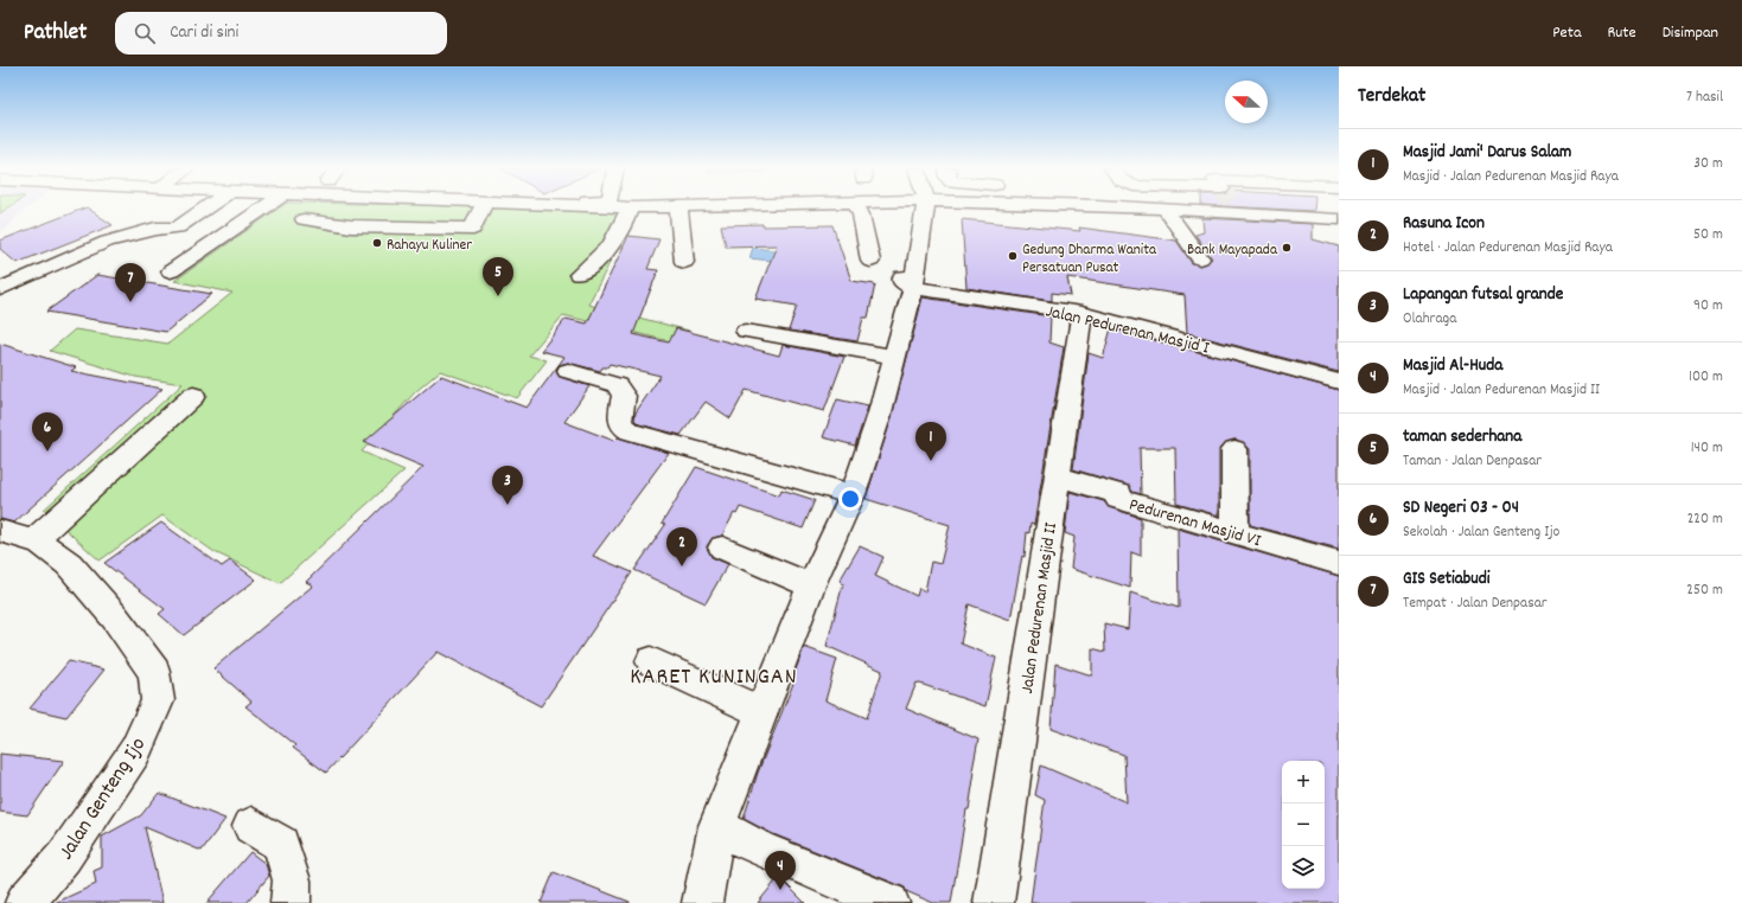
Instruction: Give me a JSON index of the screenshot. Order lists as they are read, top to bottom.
{
  "streets": {
    "street": [
      "Jalan Pedurenan Masjid I",
      "Pedurenan Masjid VI",
      "Jalan Pedurenan Masjid II",
      "Jalan Genteng Ijo"
    ]
  },
  "crossings": [
    ["Jalan Pedurenan Masjid I", "Jalan Pedurenan Masjid II"],
    ["Pedurenan Masjid VI", "Jalan Pedurenan Masjid II"]
  ],
  "districts": ["KARET KUNINGAN"],
  "places": ["Rahayu Kuliner", "Bank Mayapada", "Gedung Dharma Wanita Persatuan Pusat"],
  "north": "left",
  "page": {
    "header": "Pathlet",
    "search": "Cari di sini",
    "nav": ["Peta", "Rute", "Disimpan"],
    "heading": ["Terdekat", "7 hasil"],
    "list": [
      {
        "mark": "1",
        "name": "Masjid Jami' Darus Salam",
        "note": "Masjid · Jalan Pedurenan Masjid Raya",
        "value": "30 m"
      },
      {
        "mark": "2",
        "name": "Rasuna Icon",
        "note": "Hotel · Jalan Pedurenan Masjid Raya",
        "value": "50 m"
      },
      {
        "mark": "3",
        "name": "Lapangan futsal grande",
        "note": "Olahraga",
        "value": "90 m"
      },
      {
        "mark": "4",
        "name": "Masjid Al-Huda",
        "note": "Masjid · Jalan Pedurenan Masjid II",
        "value": "100 m"
      },
      {
        "mark": "5",
        "name": "taman sederhana",
        "note": "Taman · Jalan Denpasar",
        "value": "140 m"
      },
      {
        "mark": "6",
        "name": "SD Negeri 03 - 04",
        "note": "Sekolah · Jalan Genteng Ijo",
        "value": "220 m"
      },
      {
        "mark": "7",
        "name": "GIS Setiabudi",
        "note": "Tempat · Jalan Denpasar",
        "value": "250 m"
      }
    ],
    "pins": [
      "5",
      "7",
      "6",
      "1",
      "3",
      "2",
      "4"
    ],
    "map_buttons": ["+", "−"]
  }
}
